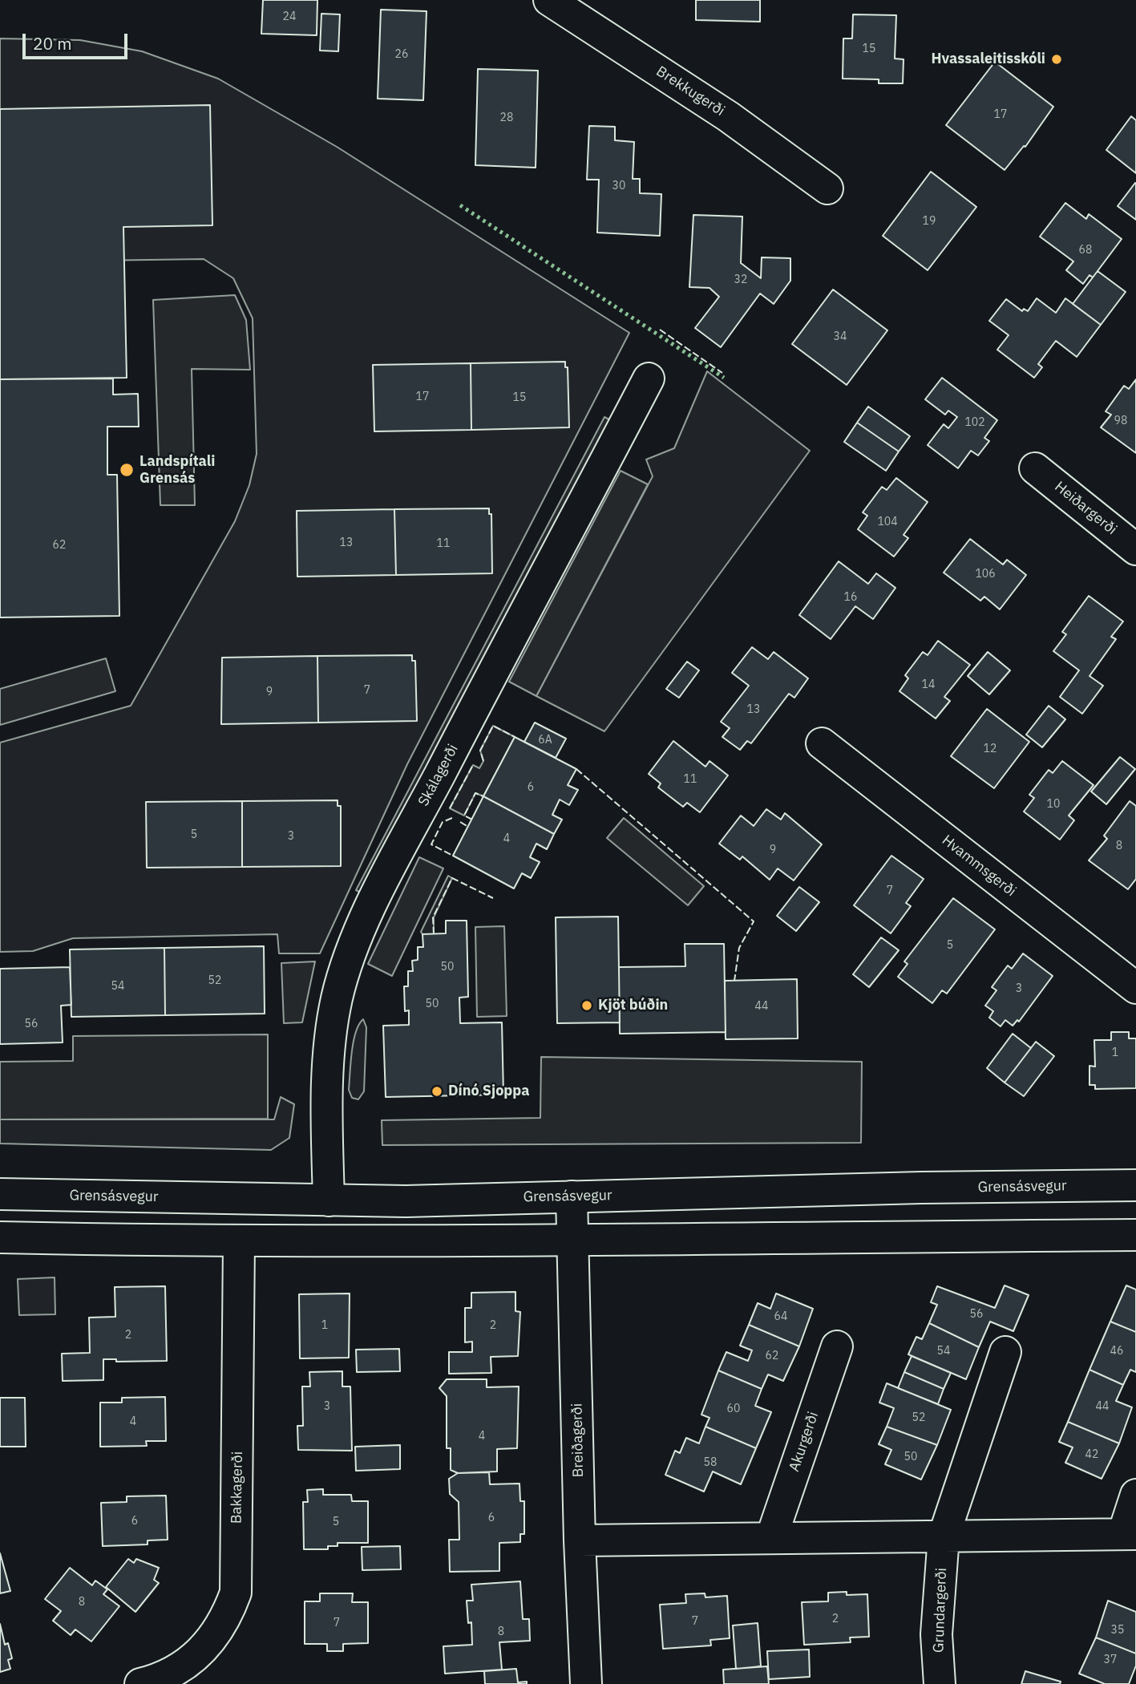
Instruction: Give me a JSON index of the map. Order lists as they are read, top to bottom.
{
  "streets": {
    "street": [
      "Brekkugerði",
      "Heiðargerði",
      "Skálagerði",
      "Hvammsgerði",
      "Grensásvegur",
      "Breiðagerði",
      "Akurgerði",
      "Bakkagerði",
      "Grundargerði"
    ]
  },
  "crossings": [
    ["Skálagerði", "Grensásvegur"],
    ["Grensásvegur", "Breiðagerði"]
  ],
  "places": [
    "Hvassaleitisskóli",
    "Landspítali Grensás",
    "Kjöt búðin",
    "Dínó Sjoppa"
  ],
  "house_numbers": [
    "24",
    "15",
    "26",
    "17",
    "28",
    "30",
    "19",
    "68",
    "32",
    "34",
    "17",
    "15",
    "98",
    "102",
    "104",
    "13",
    "11",
    "62",
    "106",
    "16",
    "14",
    "7",
    "9",
    "13",
    "6A",
    "12",
    "11",
    "6",
    "10",
    "5",
    "3",
    "4",
    "8",
    "9",
    "7",
    "5",
    "50",
    "52",
    "54",
    "3",
    "50",
    "44",
    "56",
    "1",
    "56",
    "64",
    "1",
    "2",
    "2",
    "54",
    "46",
    "62",
    "3",
    "44",
    "60",
    "52",
    "4",
    "4",
    "42",
    "50",
    "58",
    "6",
    "6",
    "5",
    "8",
    "2",
    "7",
    "7",
    "35",
    "8",
    "37"
  ],
  "scale_bar": "20 m"
}
